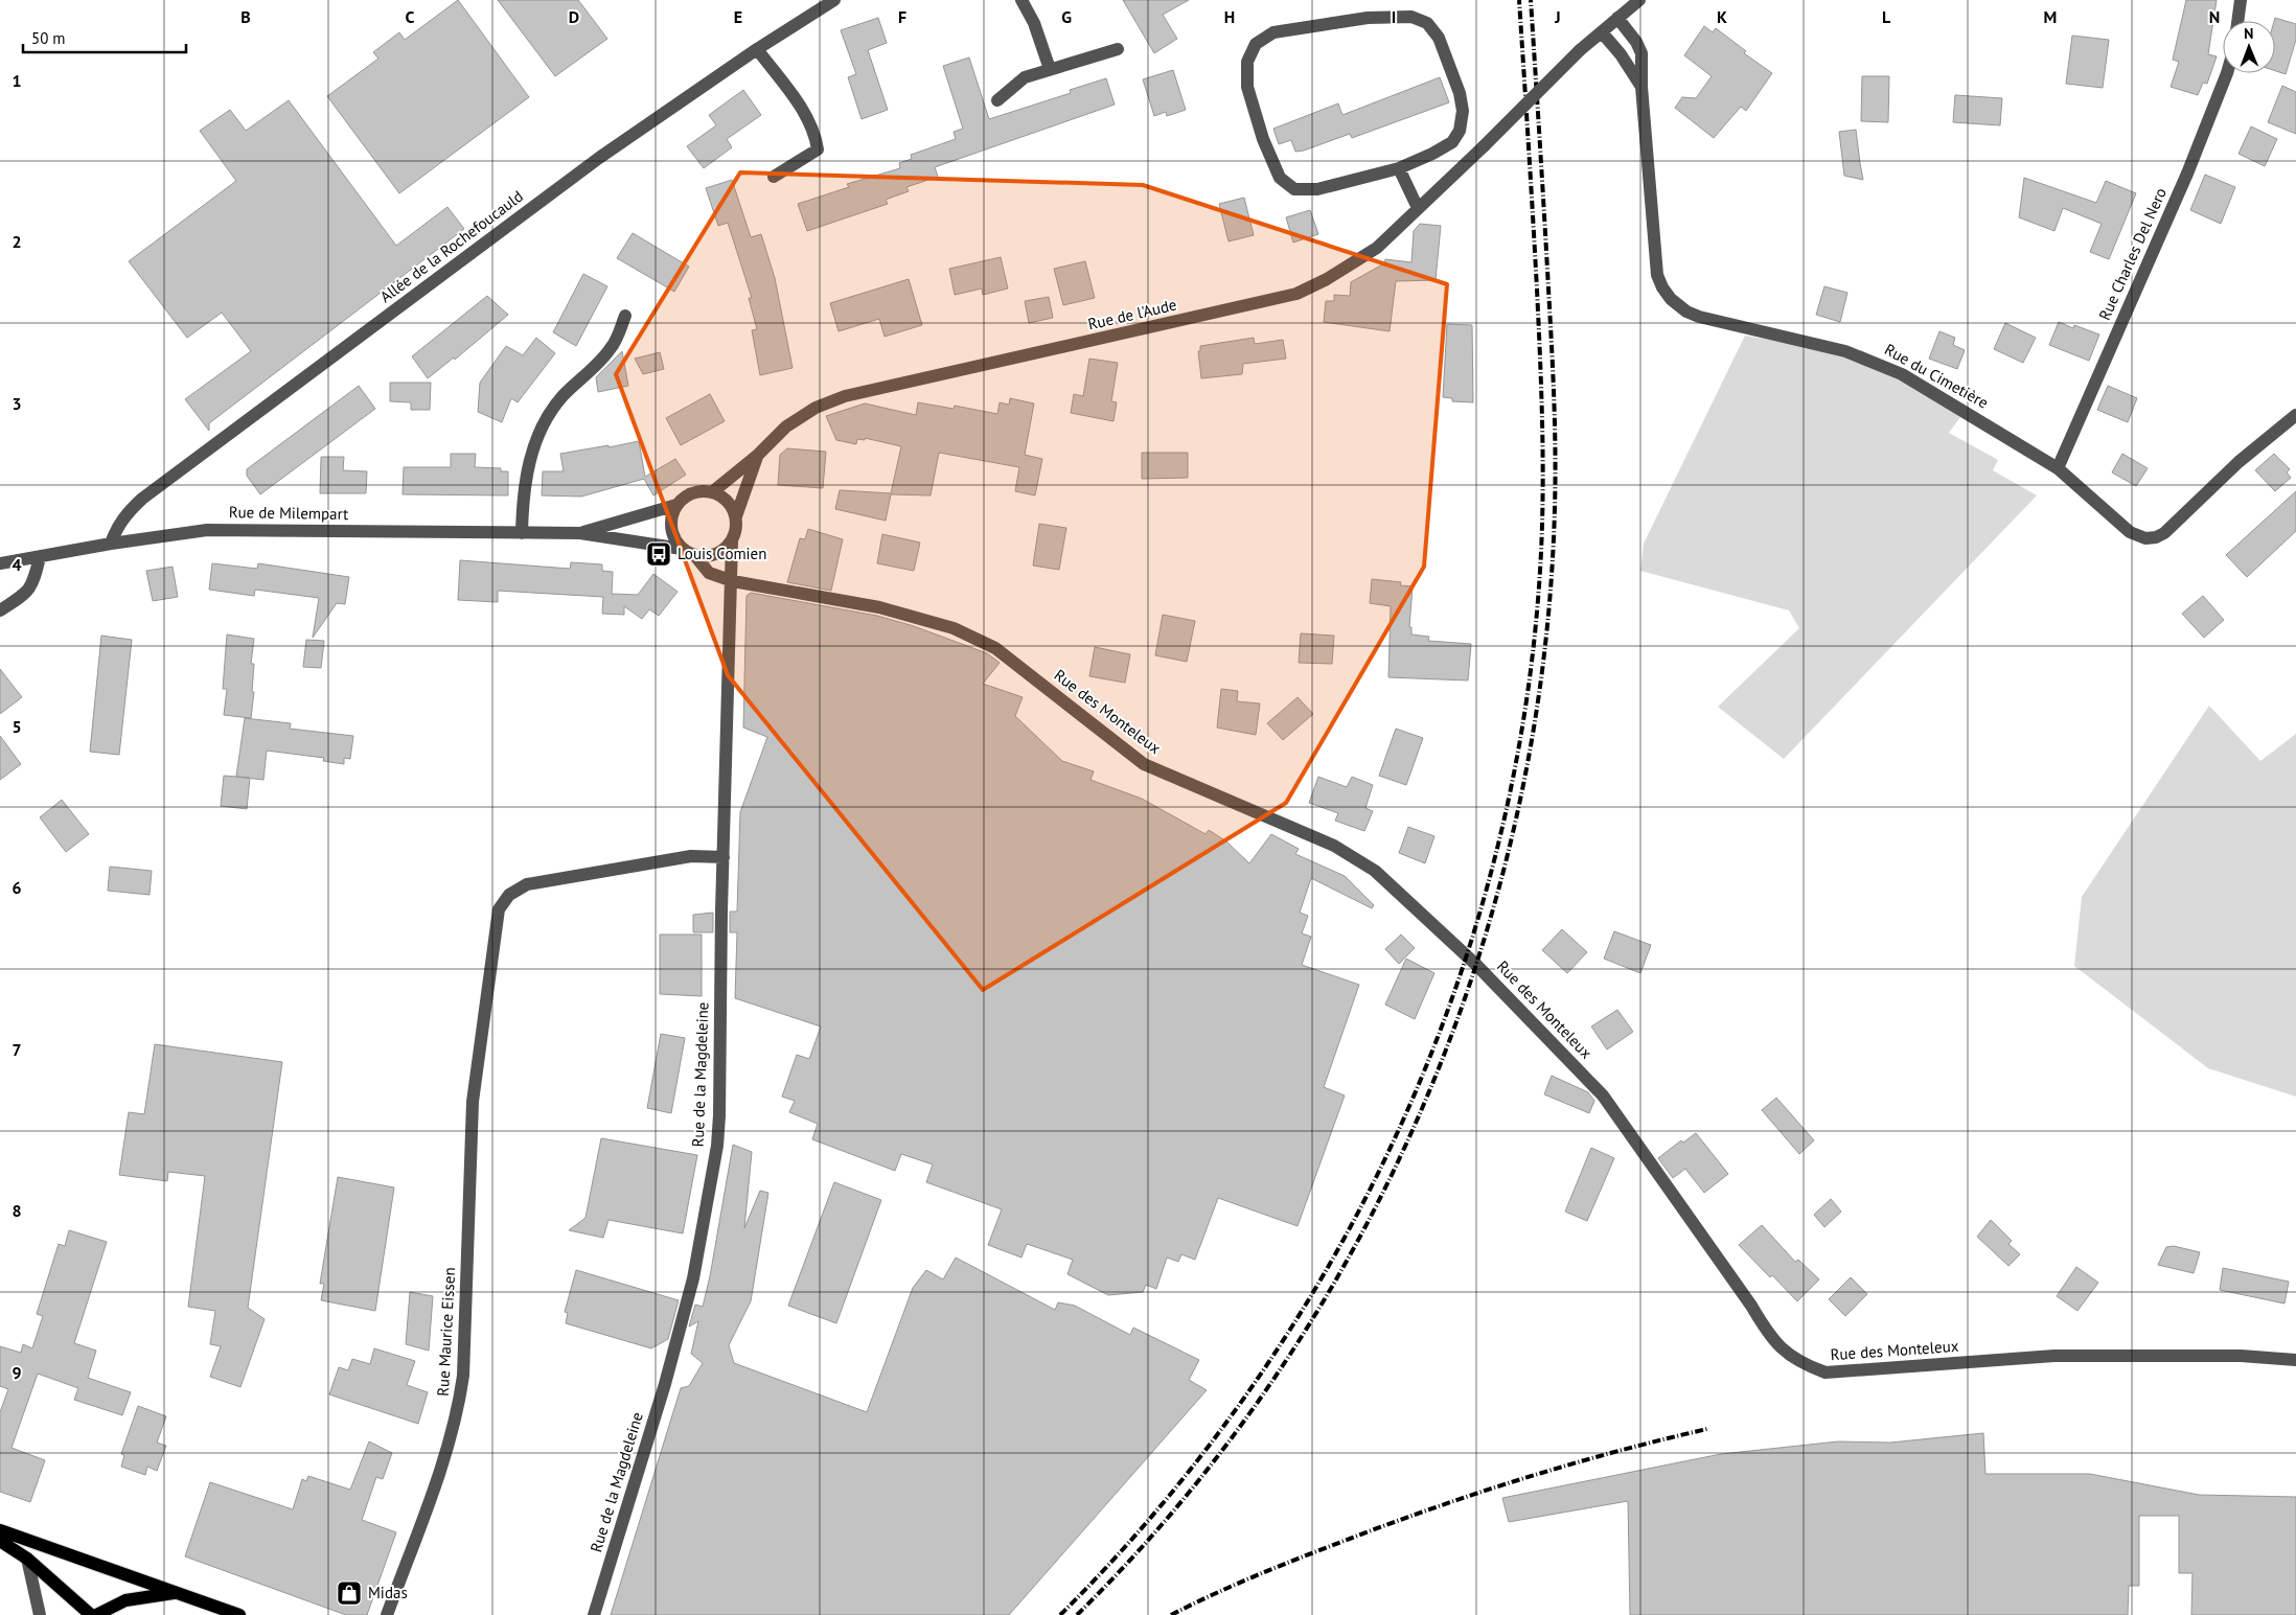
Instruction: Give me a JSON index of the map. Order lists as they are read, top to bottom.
{
  "streets": {
    "street": [
      "Allée de la Rochefoucauld",
      "Rue Charles Del Nero",
      "Rue de l'Aude",
      "Rue du Cimetière",
      "Rue de Milempart",
      "Rue des Monteleux",
      "Rue de la Magdeleine",
      "Rue Maurice Eissen"
    ]
  },
  "crossings": [
    ["Allée de la Rochefoucauld", "Rue de Milempart"],
    ["Rue Charles Del Nero", "Rue du Cimetière"],
    ["Rue de l'Aude", "Rue du Cimetière"],
    ["Rue de l'Aude", "Rue de Milempart"],
    ["Rue de l'Aude", "Rue des Monteleux"],
    ["Rue de l'Aude", "Rue de la Magdeleine"],
    ["Rue de Milempart", "Rue des Monteleux"],
    ["Rue de Milempart", "Rue de la Magdeleine"],
    ["Rue des Monteleux", "Rue de la Magdeleine"],
    ["Rue de la Magdeleine", "Rue Maurice Eissen"]
  ],
  "places": {
    "bus stop": ["Louis Comien"],
    "shop": ["Midas"]
  },
  "scale_bar": "50 m",
  "north": "top",
  "grid": {
    "columns": [
      "B",
      "C",
      "D",
      "E",
      "F",
      "G",
      "H",
      "I",
      "J",
      "K",
      "L",
      "M",
      "N"
    ],
    "rows": [
      "1",
      "2",
      "3",
      "4",
      "5",
      "6",
      "7",
      "8",
      "9"
    ]
  }
}
